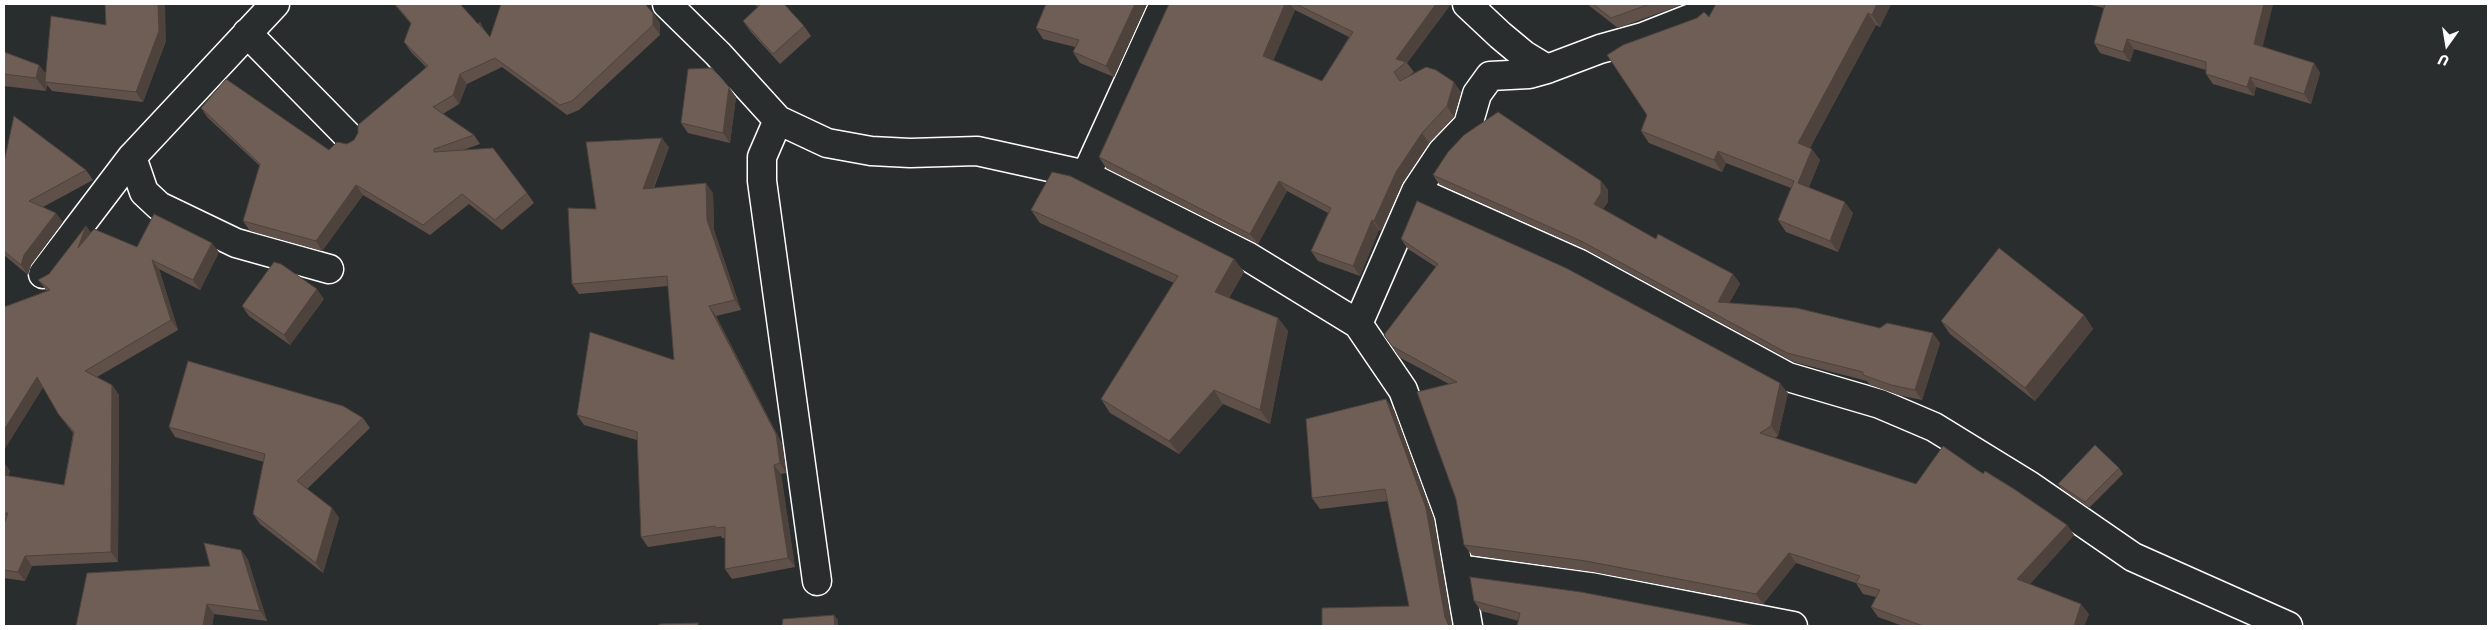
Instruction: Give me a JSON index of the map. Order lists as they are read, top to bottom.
{
  "north": "bottom"
}
